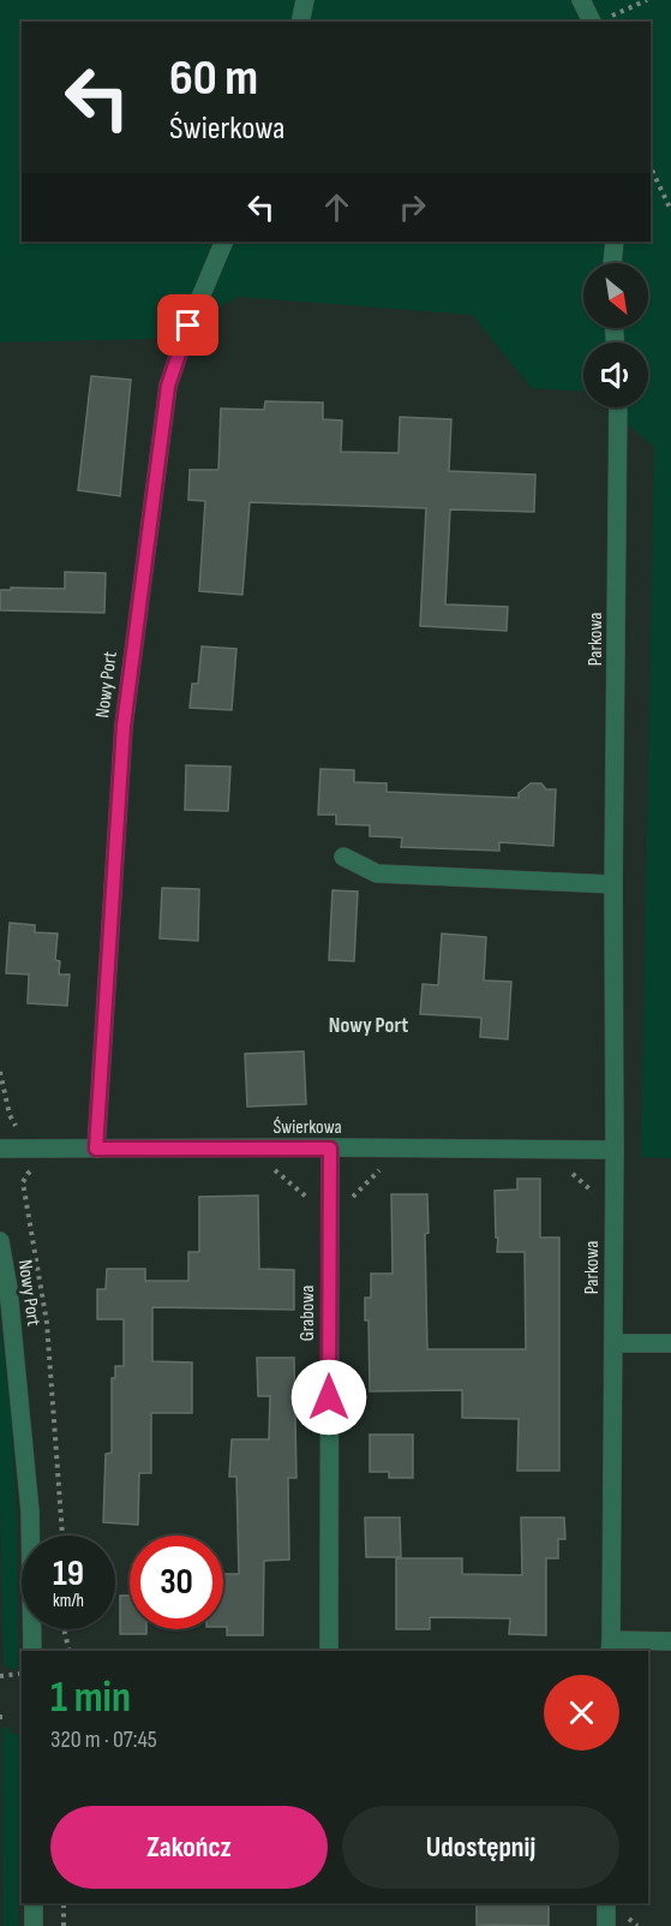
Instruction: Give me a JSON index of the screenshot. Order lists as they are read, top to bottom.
{
  "streets": {
    "street": [
      "Parkowa",
      "Nowy Port",
      "Świerkowa",
      "Grabowa"
    ]
  },
  "crossings": [
    ["Parkowa", "Świerkowa"],
    ["Nowy Port", "Świerkowa"],
    ["Świerkowa", "Grabowa"]
  ],
  "districts": ["Nowy Port"],
  "north": "bottom right",
  "page": {
    "turn": ["60 m", "Świerkowa"],
    "speed": "19 km/h",
    "limit": "30",
    "heading": ["1 min", "320 m · 07:45"],
    "buttons": ["Zakończ", "Udostępnij"]
  }
}
